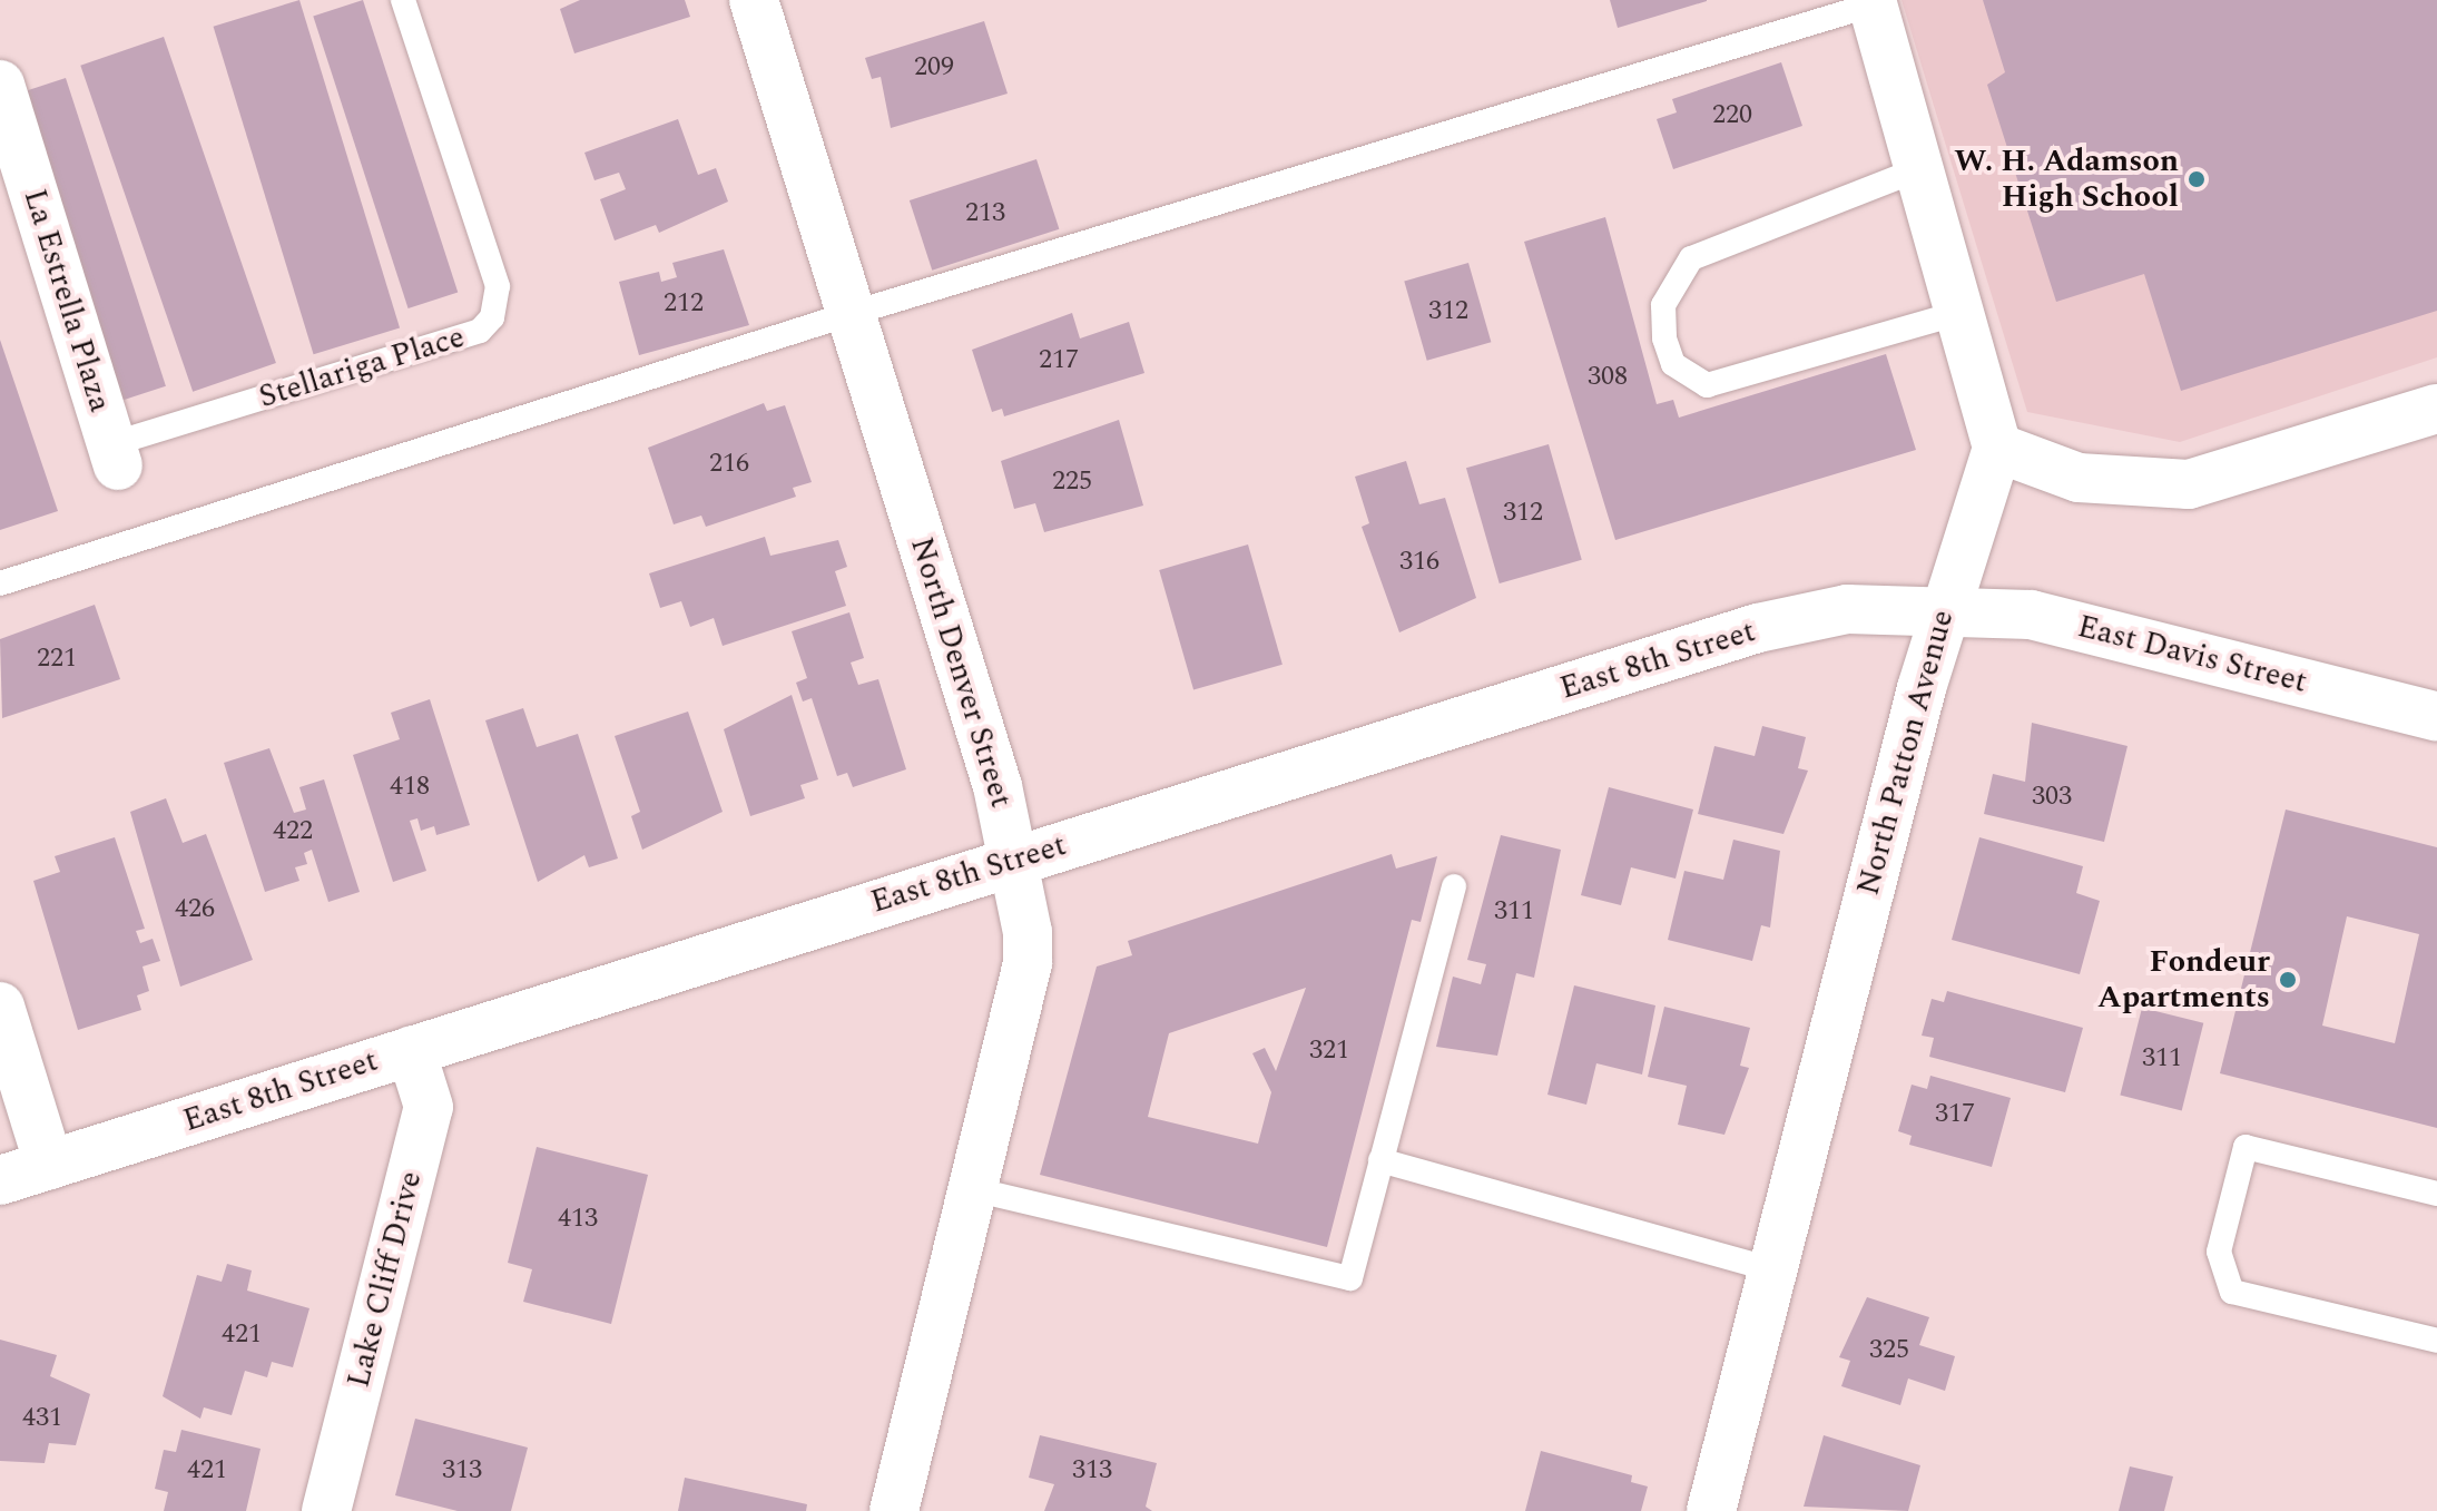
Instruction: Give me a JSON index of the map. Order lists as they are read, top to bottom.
{
  "streets": {
    "street": [
      "La Estrella Plaza",
      "East Davis Street",
      "East 8th Street",
      "North Denver Street",
      "North Patton Avenue",
      "Lake Cliff Drive"
    ],
    "lane": ["Stellariga Place"]
  },
  "crossings": [
    ["La Estrella Plaza", "Stellariga Place"],
    ["East Davis Street", "East 8th Street"],
    ["East Davis Street", "North Patton Avenue"],
    ["East 8th Street", "North Denver Street"],
    ["East 8th Street", "North Patton Avenue"],
    ["East 8th Street", "Lake Cliff Drive"]
  ],
  "places": ["W. H. Adamson High School", "Fondeur Apartments"],
  "house_numbers": [
    "209",
    "220",
    "213",
    "212",
    "312",
    "217",
    "308",
    "216",
    "225",
    "312",
    "316",
    "221",
    "418",
    "303",
    "422",
    "426",
    "311",
    "321",
    "311",
    "317",
    "413",
    "421",
    "325",
    "431",
    "421",
    "313",
    "313"
  ]
}
